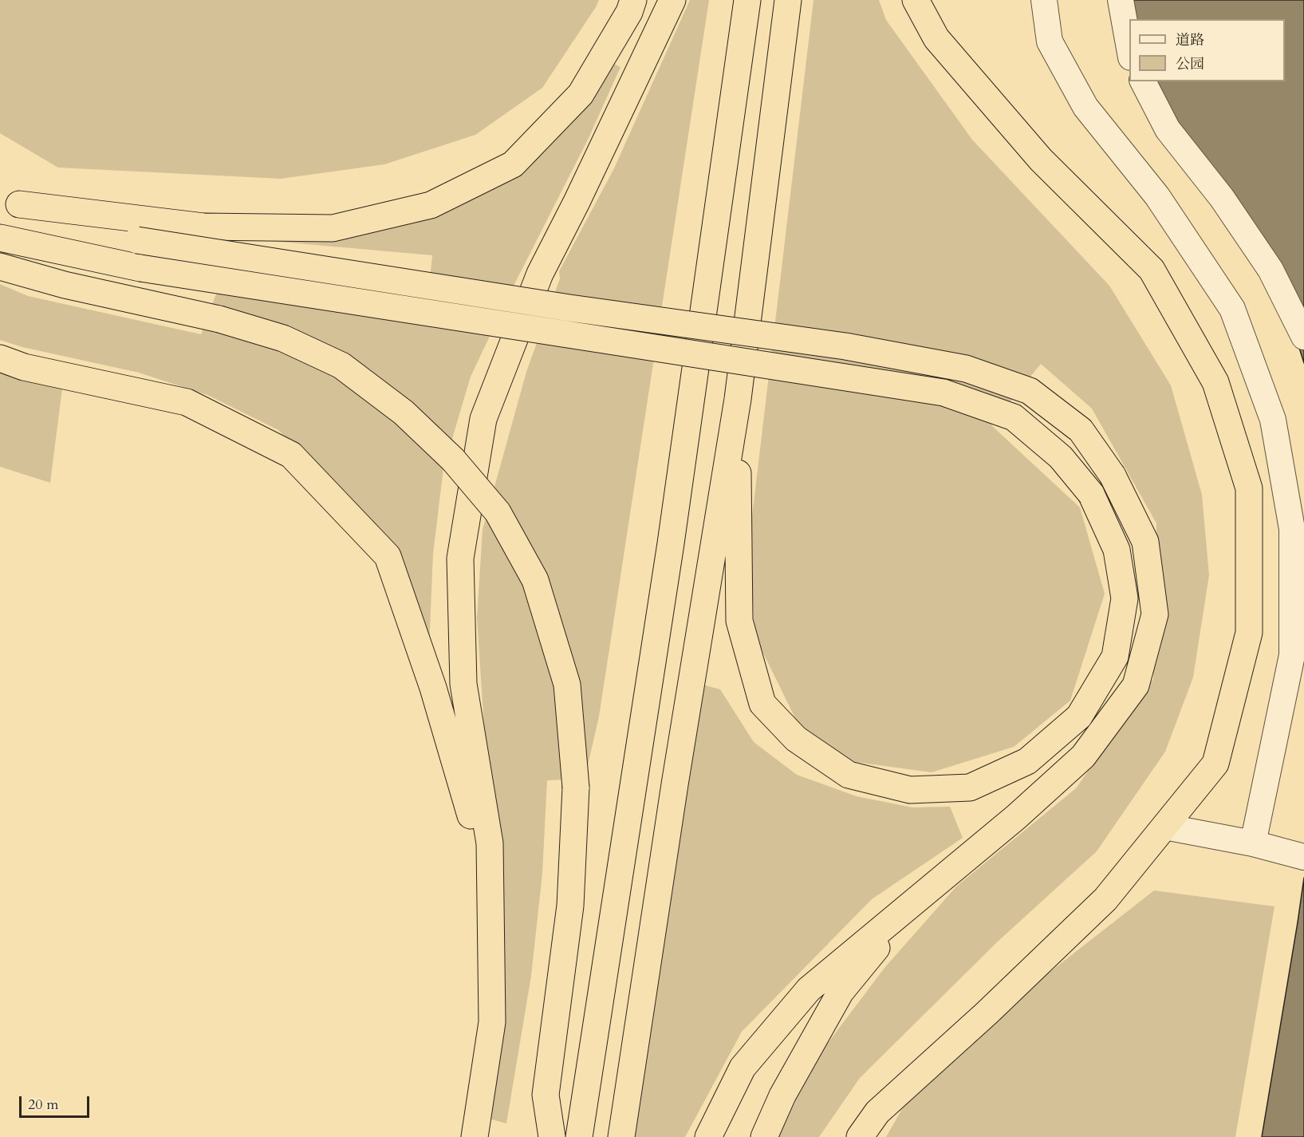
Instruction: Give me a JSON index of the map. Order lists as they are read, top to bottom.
{
  "legend": ["道路", "公园"],
  "scale_bar": "20 m"
}
